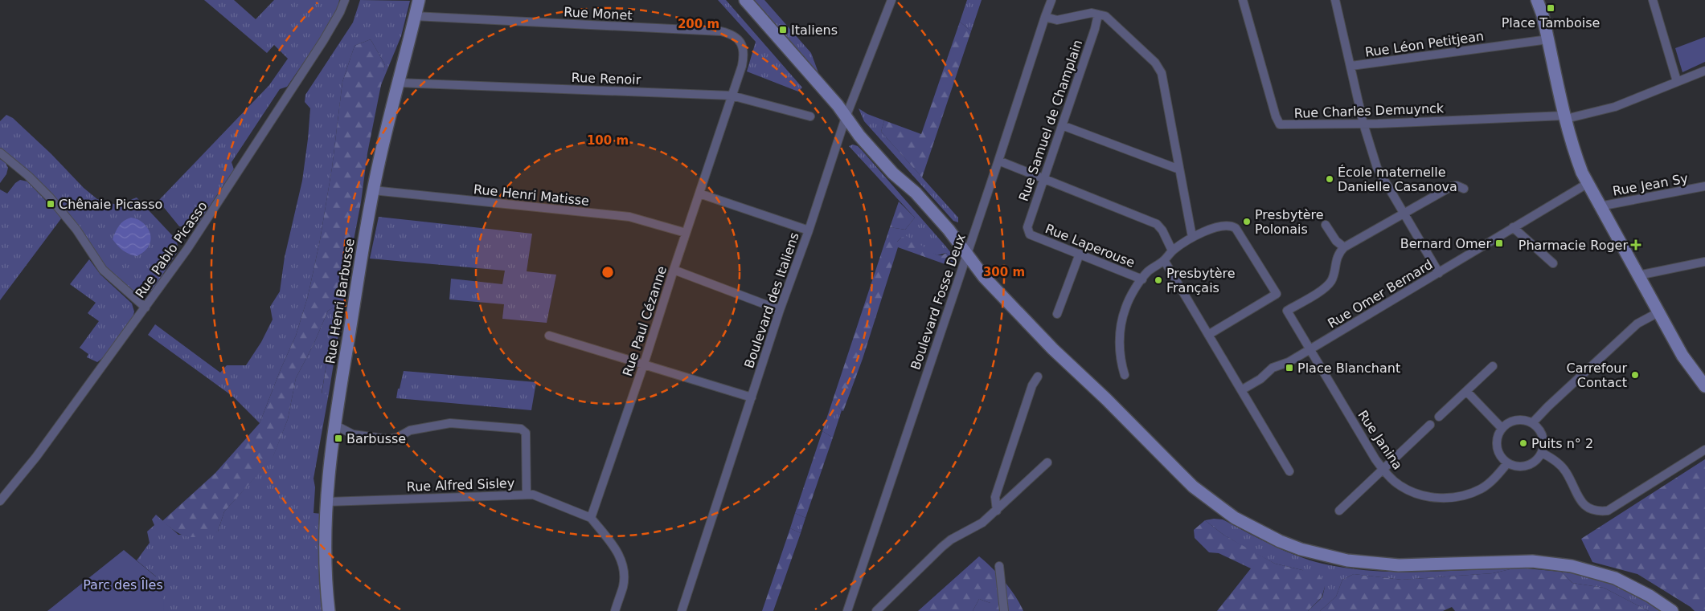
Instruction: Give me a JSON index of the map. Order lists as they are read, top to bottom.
{
  "streets": {
    "main road": ["Rue Henri Barbusse"],
    "street": [
      "Rue Monet",
      "Rue Léon Petitjean",
      "Rue Renoir",
      "Rue Charles Demuynck",
      "Rue Samuel de Champlain",
      "Rue Jean Sy",
      "Rue Henri Matisse",
      "Rue Laperouse",
      "Rue Pablo Picasso",
      "Rue Omer Bernard",
      "Boulevard des Italiens",
      "Boulevard Fosse Deux",
      "Rue Paul Cézanne",
      "Rue Janina",
      "Rue Alfred Sisley"
    ]
  },
  "crossings": [
    ["Rue Monet", "Rue Henri Barbusse"],
    ["Rue Monet", "Rue Paul Cézanne"],
    ["Rue Renoir", "Rue Henri Barbusse"],
    ["Rue Renoir", "Rue Paul Cézanne"],
    ["Rue Samuel de Champlain", "Rue Laperouse"],
    ["Rue Henri Matisse", "Rue Henri Barbusse"],
    ["Rue Henri Matisse", "Rue Paul Cézanne"],
    ["Rue Omer Bernard", "Rue Janina"],
    ["Rue Henri Barbusse", "Rue Alfred Sisley"],
    ["Rue Paul Cézanne", "Rue Alfred Sisley"]
  ],
  "parks": ["Parc des Îles"],
  "places": {
    "transit": [
      "Place Tamboise",
      "Italiens",
      "Chênaie Picasso",
      "Bernard Omer",
      "Place Blanchant",
      "Barbusse"
    ],
    "other": [
      "École maternelle Danielle Casanova",
      "Presbytère Polonais",
      "Presbytère Français",
      "Carrefour Contact",
      "Puits n° 2"
    ],
    "health": ["Pharmacie Roger"]
  },
  "rings": ["200 m", "100 m", "300 m"]
}
